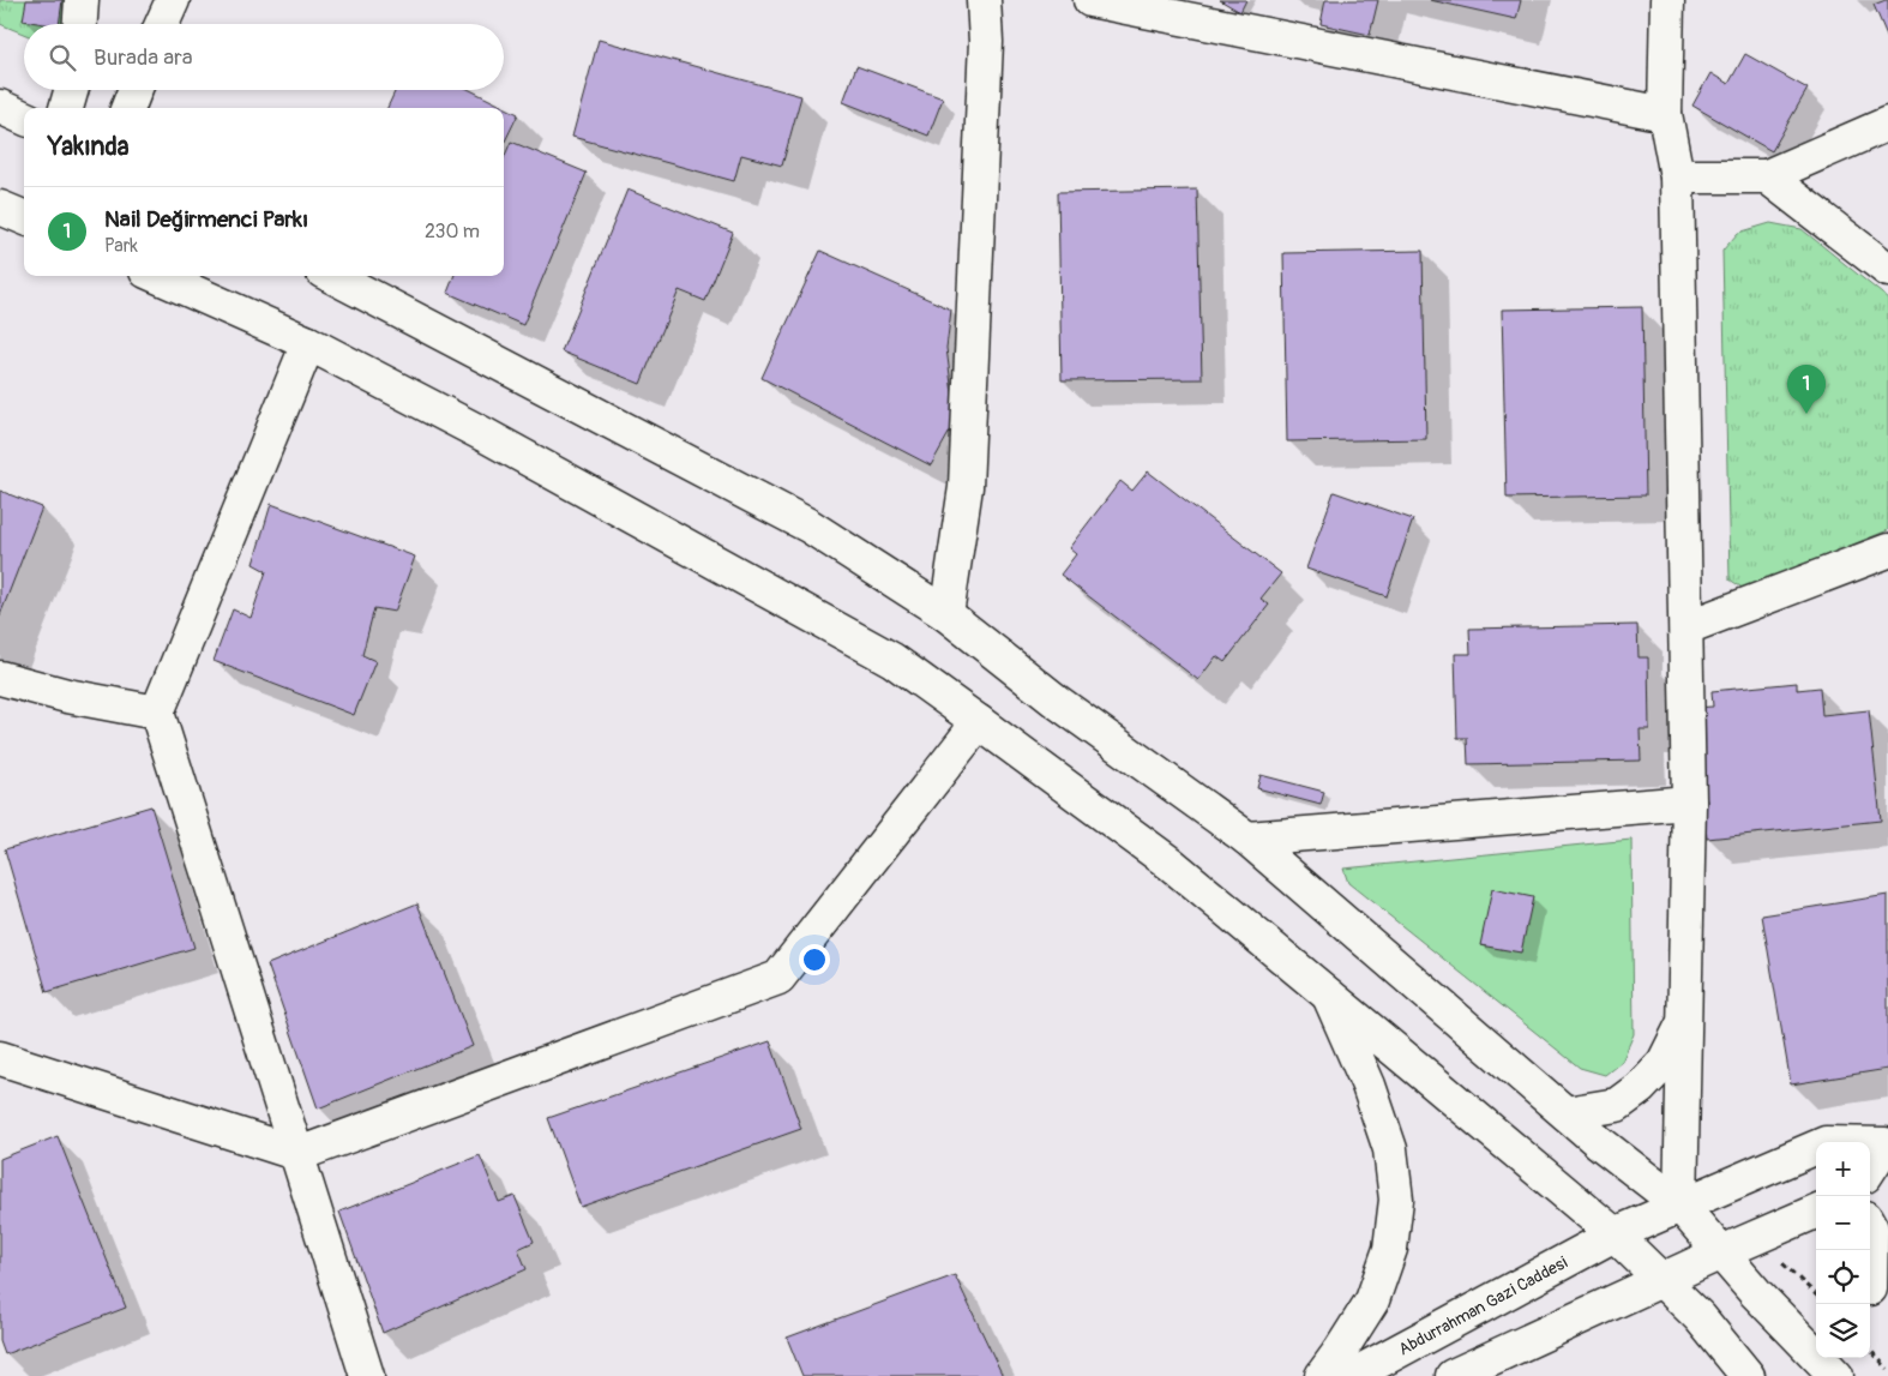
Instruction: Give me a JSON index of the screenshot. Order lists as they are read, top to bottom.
{
  "streets": {
    "street": ["Abdurrahman Gazi Caddesi"]
  },
  "page": {
    "search": "Burada ara",
    "heading": "Yakında",
    "list": [
      {
        "mark": "1",
        "name": "Nail Değirmenci Parkı",
        "note": "Park",
        "value": "230 m"
      }
    ],
    "pins": "1",
    "map_buttons": ["+", "−"]
  }
}
